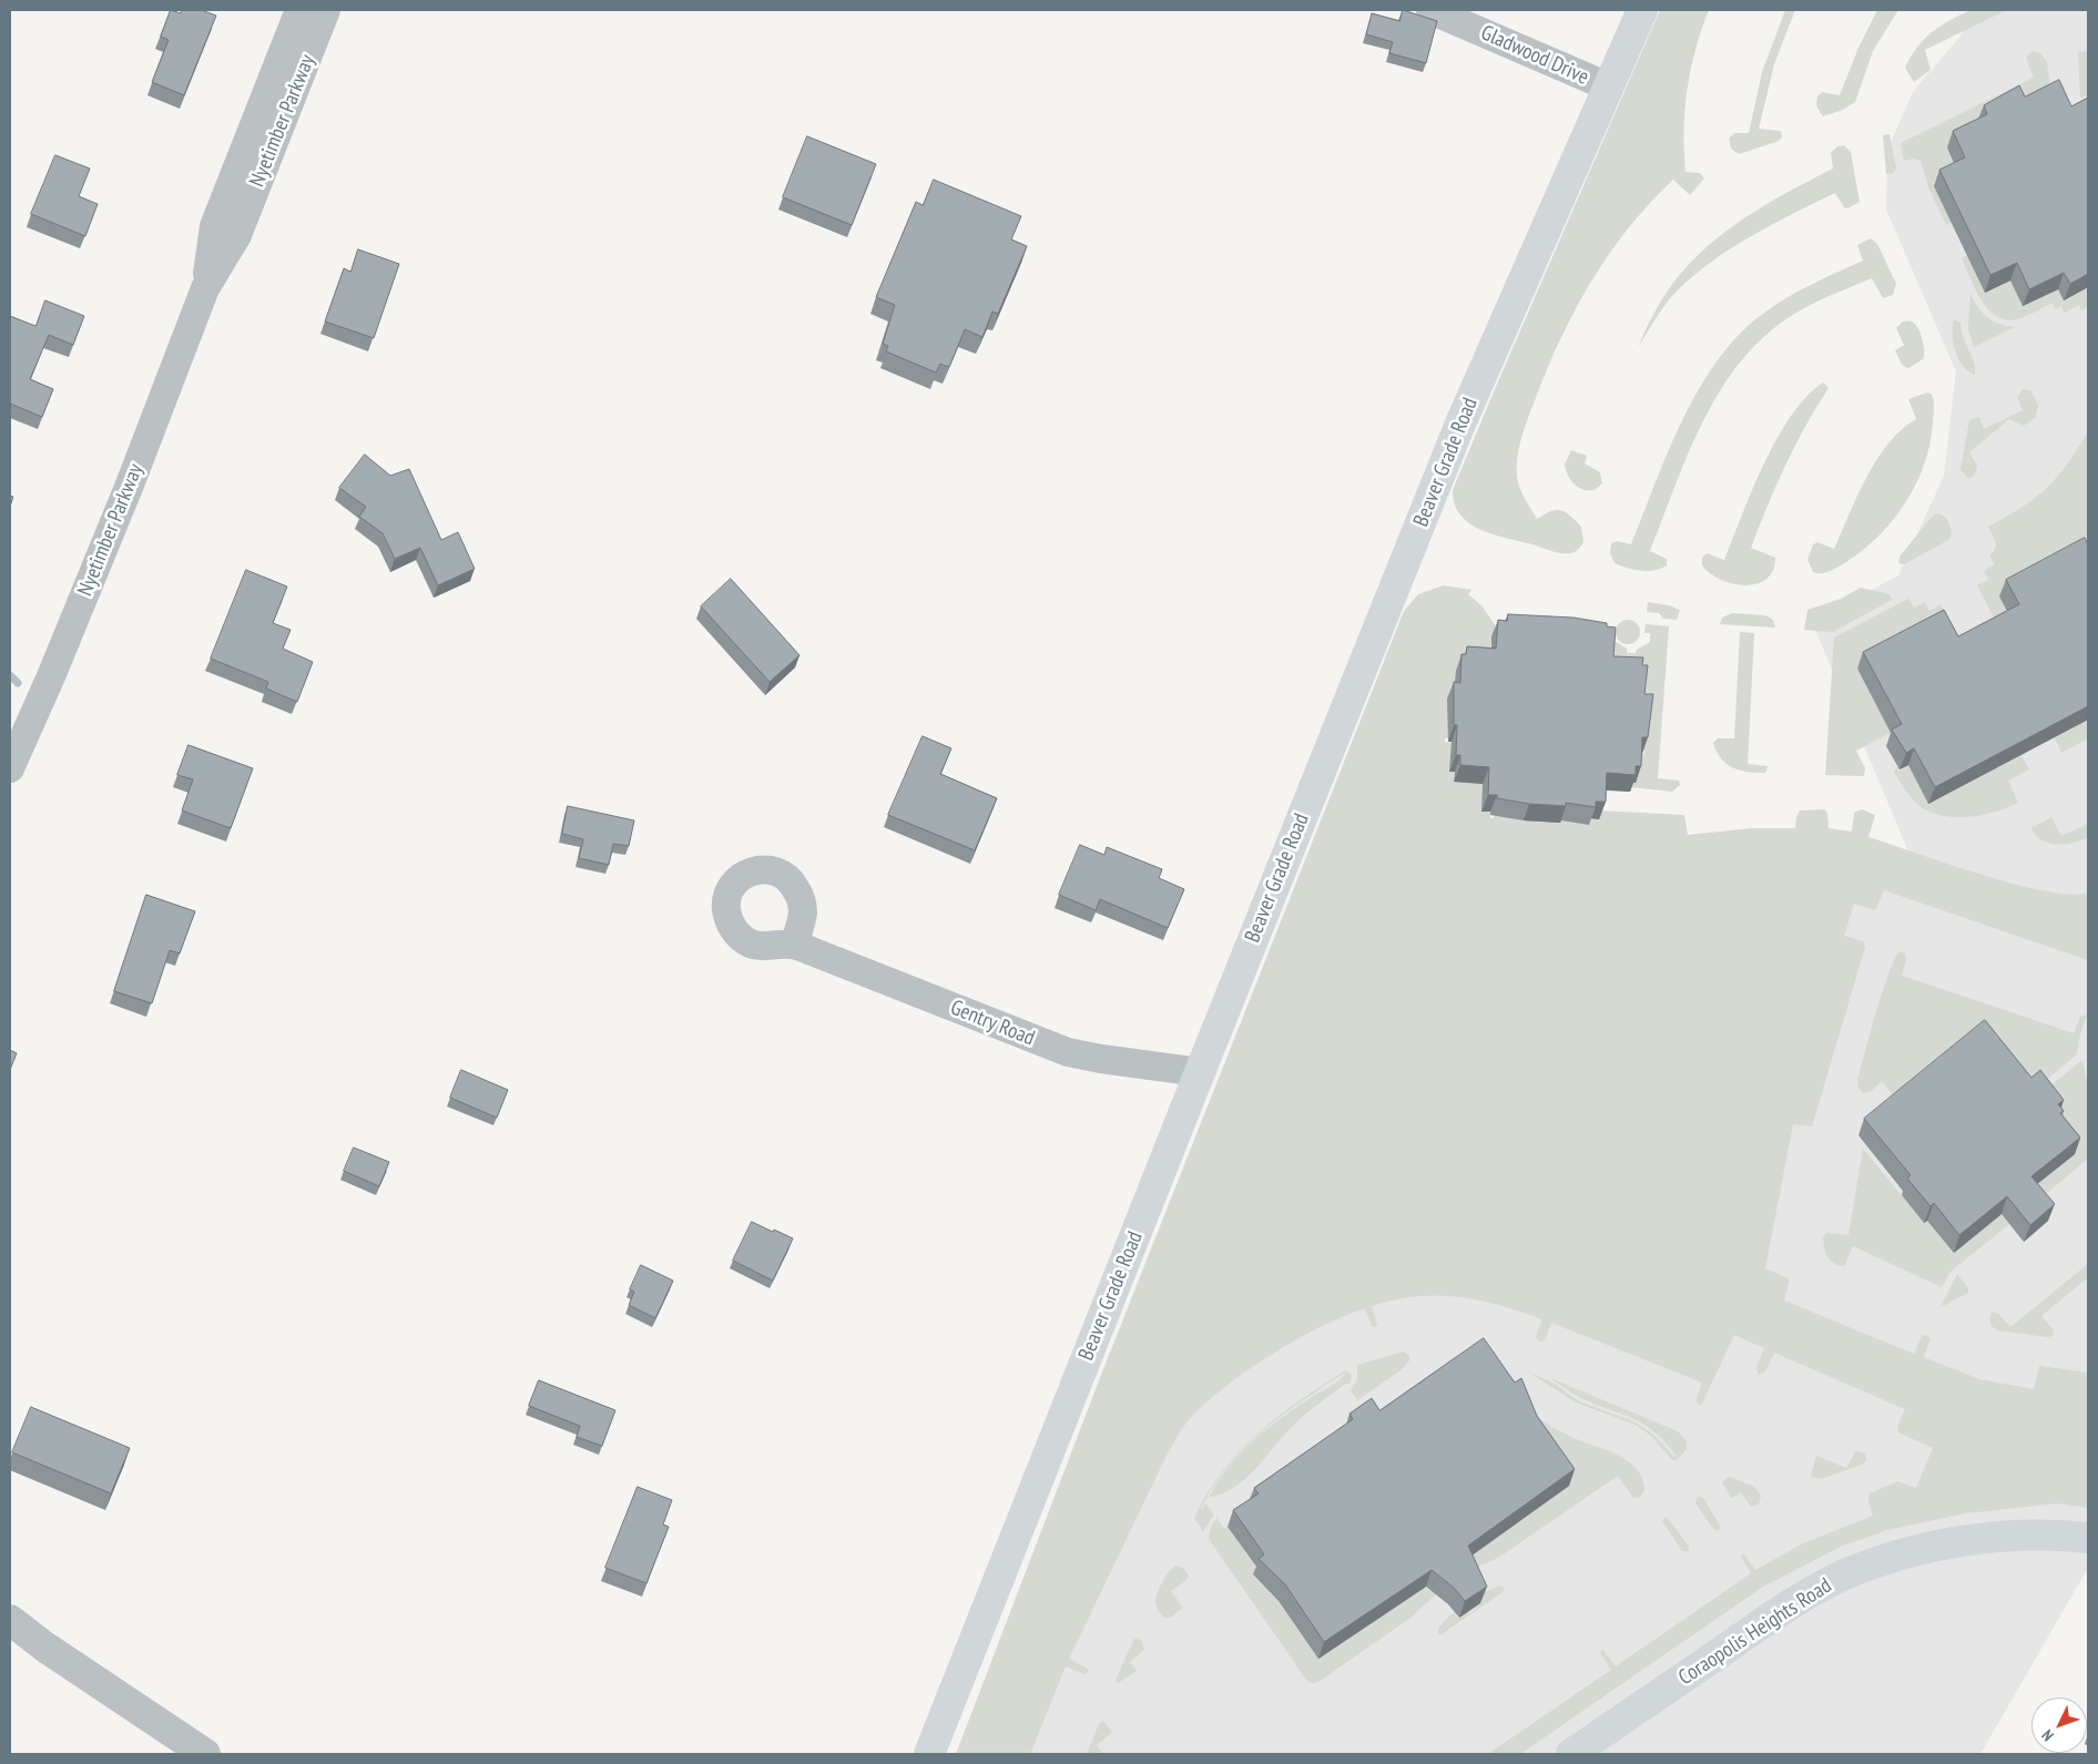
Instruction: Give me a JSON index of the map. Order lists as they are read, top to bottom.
{
  "streets": {
    "main road": ["Beaver Grade Road", "Coraopolis Heights Road"],
    "street": ["Gladwood Drive", "Nyetimber Parkway", "Gentry Road"]
  },
  "crossings": [
    ["Gladwood Drive", "Beaver Grade Road"],
    ["Beaver Grade Road", "Gentry Road"]
  ],
  "north": "bottom left"
}
